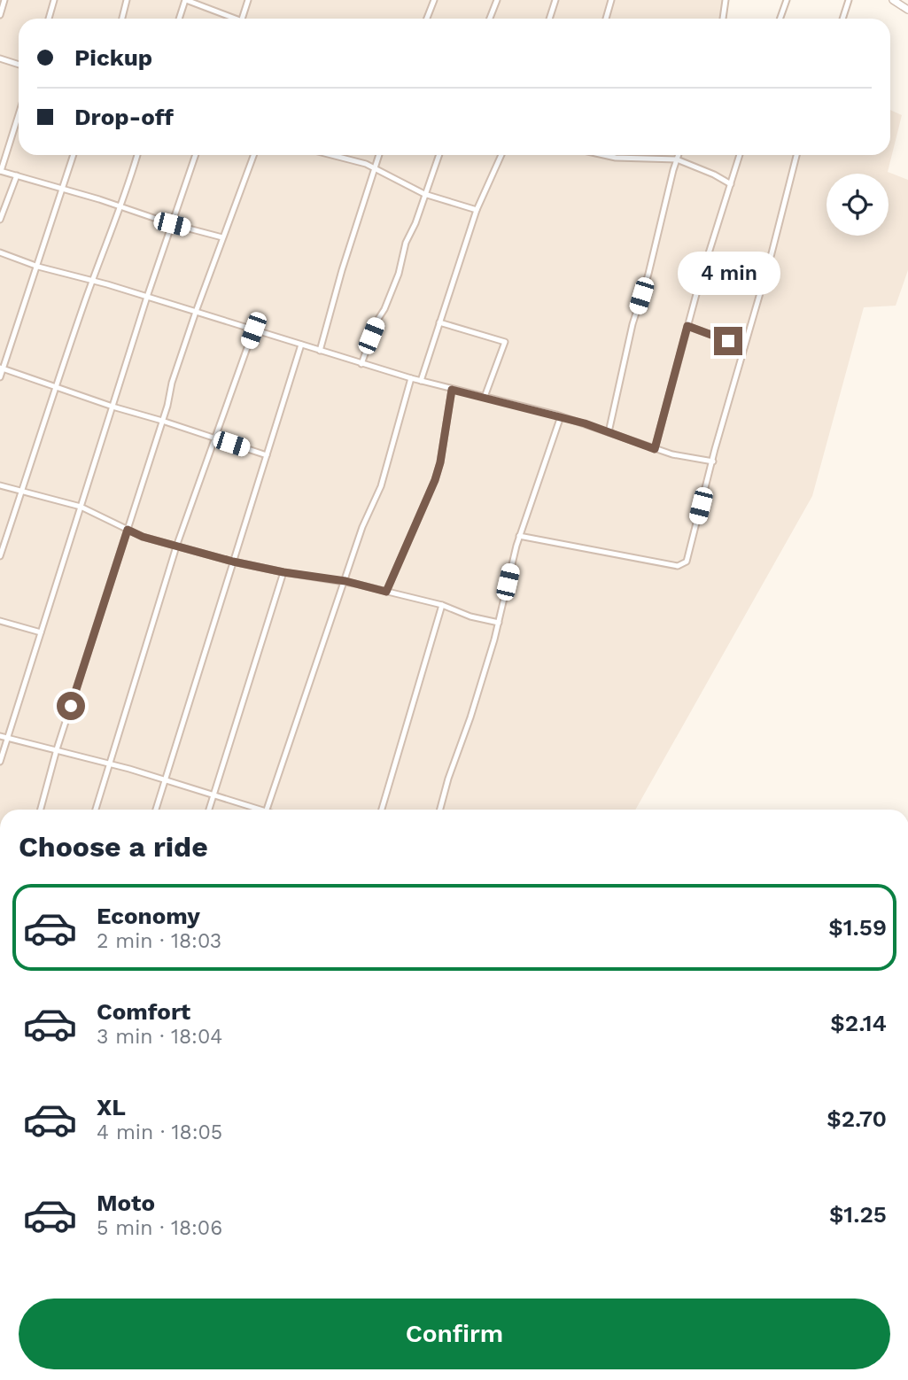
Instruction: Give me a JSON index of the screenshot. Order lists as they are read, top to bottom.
{
  "page": {
    "banner": ["Pickup", "Drop-off"],
    "bubble": "4 min",
    "heading": "Choose a ride",
    "list": [
      {
        "name": "Economy",
        "note": "2 min · 18:03",
        "value": "$1.59"
      },
      {
        "name": "Comfort",
        "note": "3 min · 18:04",
        "value": "$2.14"
      },
      {
        "name": "XL",
        "note": "4 min · 18:05",
        "value": "$2.70"
      },
      {
        "name": "Moto",
        "note": "5 min · 18:06",
        "value": "$1.25"
      }
    ],
    "buttons": "Confirm"
  }
}
